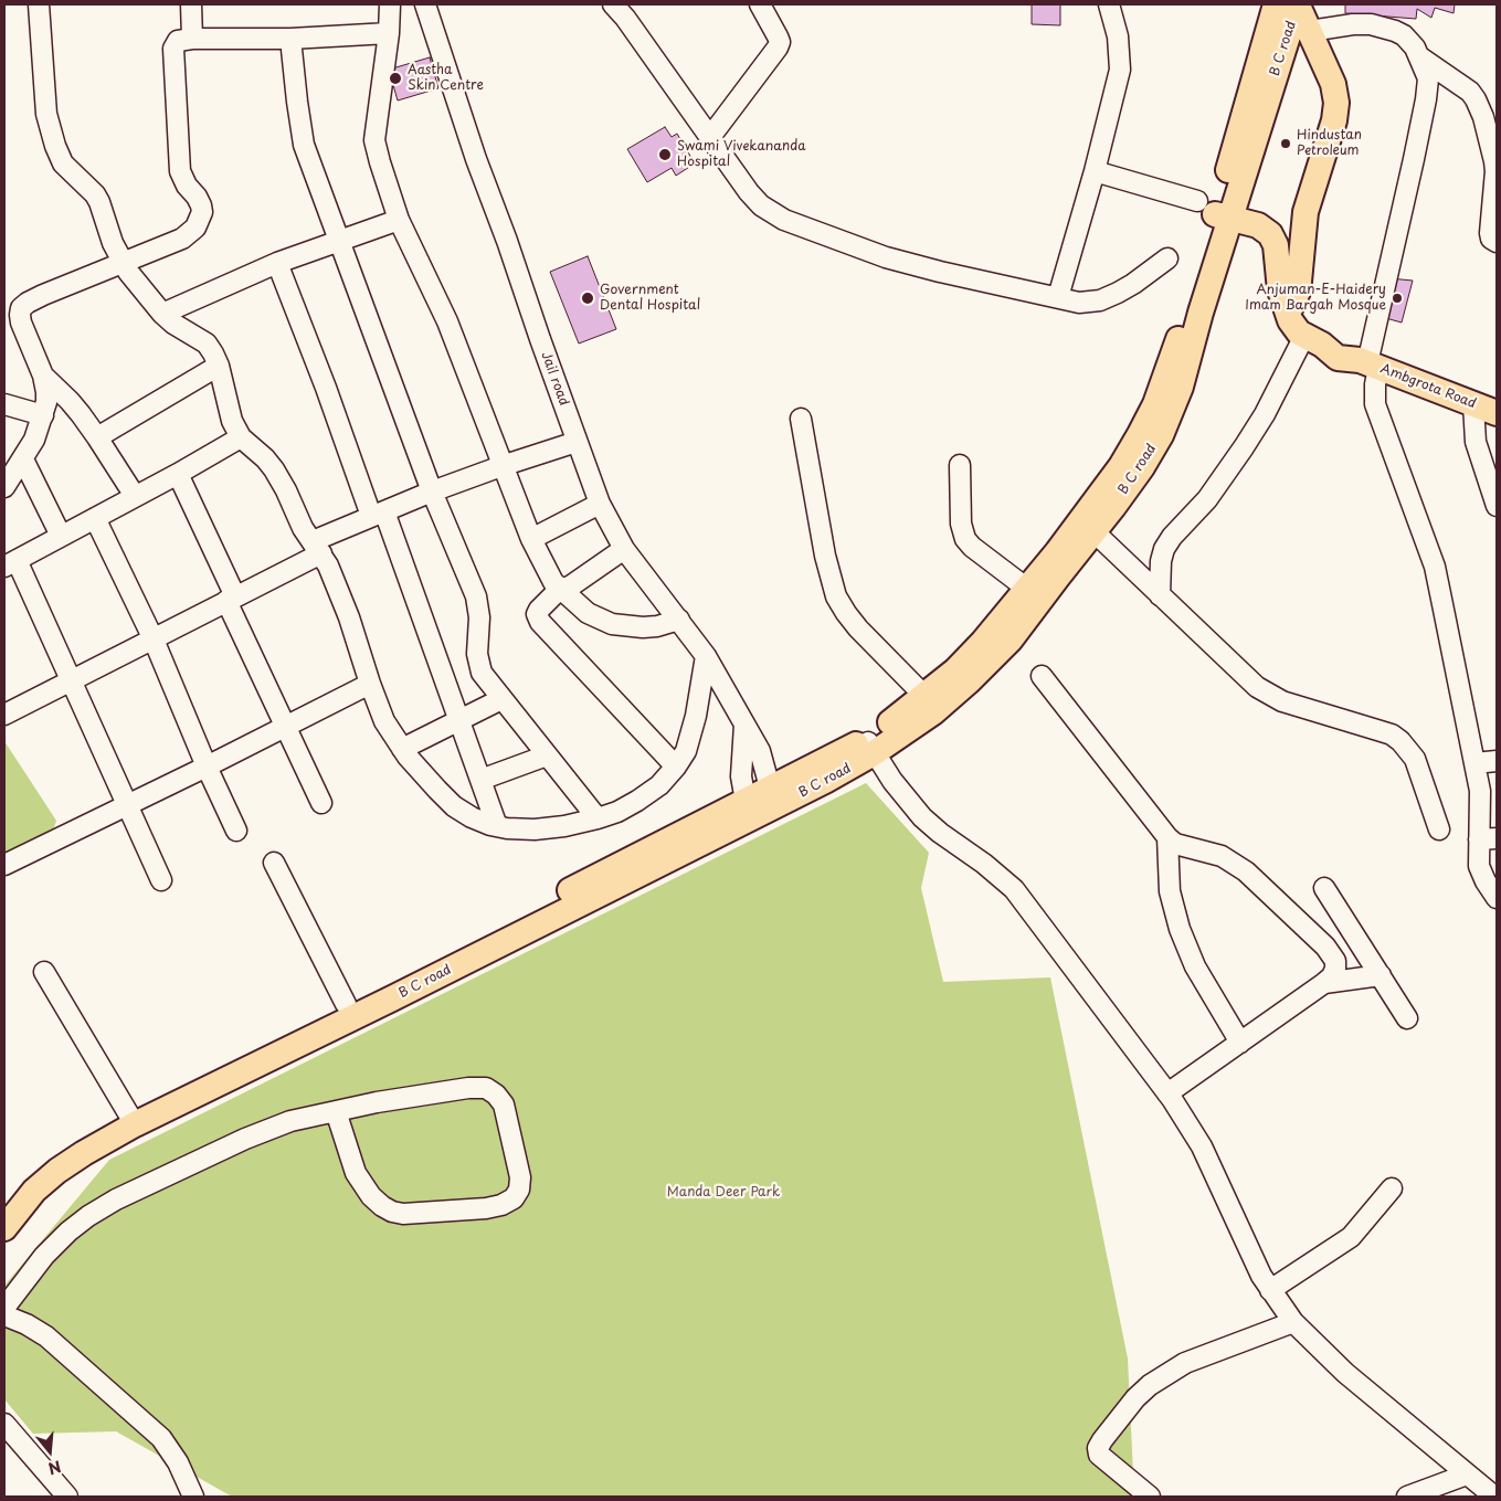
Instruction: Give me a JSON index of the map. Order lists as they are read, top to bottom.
{
  "streets": {
    "main road": ["B C road", "Ambgrota Road"],
    "street": ["Jail road"]
  },
  "parks": ["Manda Deer Park"],
  "places": [
    "Aastha Skin Centre",
    "Hindustan Petroleum",
    "Swami Vivekananda Hospital",
    "Government Dental Hospital",
    "Anjuman-E-Haidery Imam Bargah Mosque"
  ],
  "north": "bottom"
}
